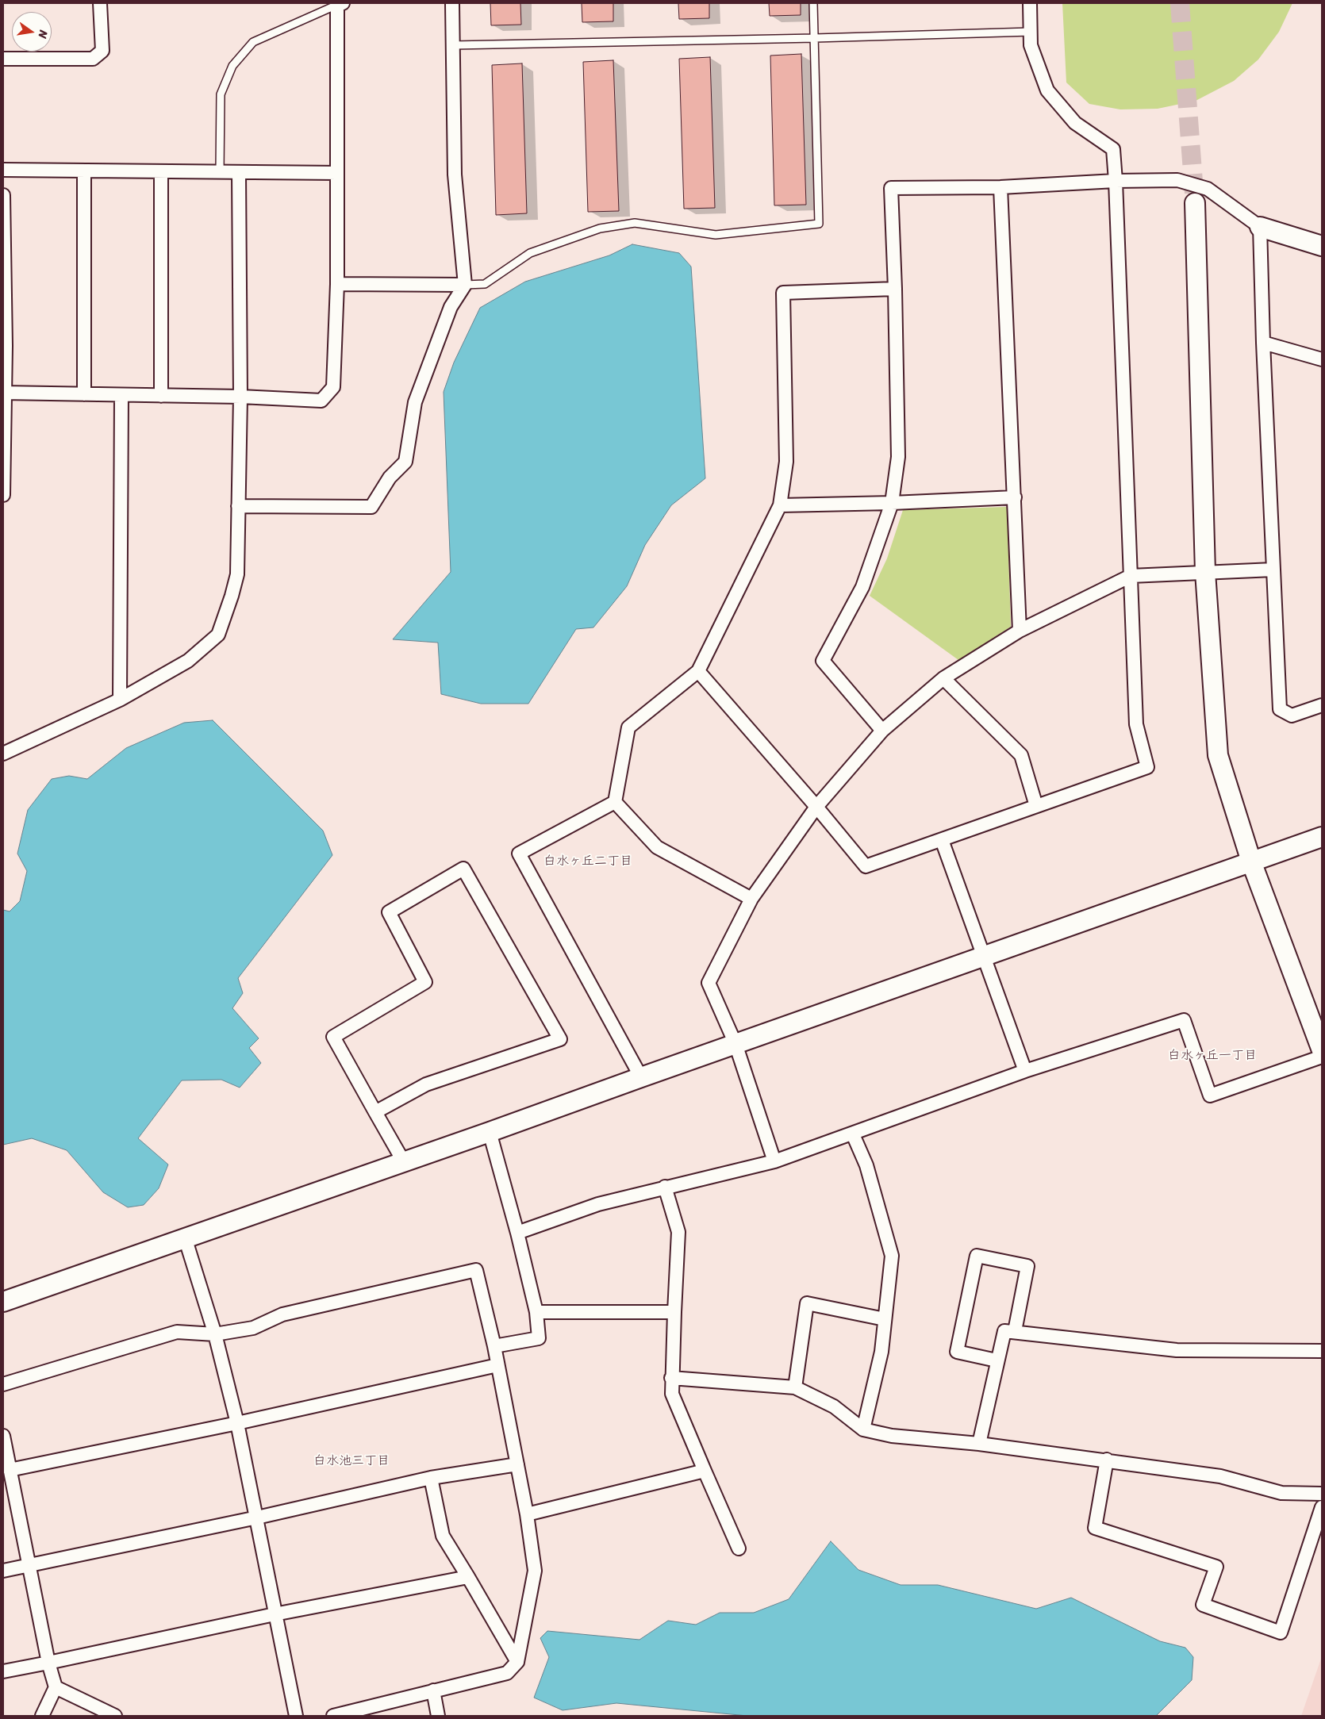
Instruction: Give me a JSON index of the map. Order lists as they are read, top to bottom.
{
  "districts": ["白水ヶ丘二丁目", "白水ヶ丘一丁目", "白水池三丁目"],
  "north": "right"
}
